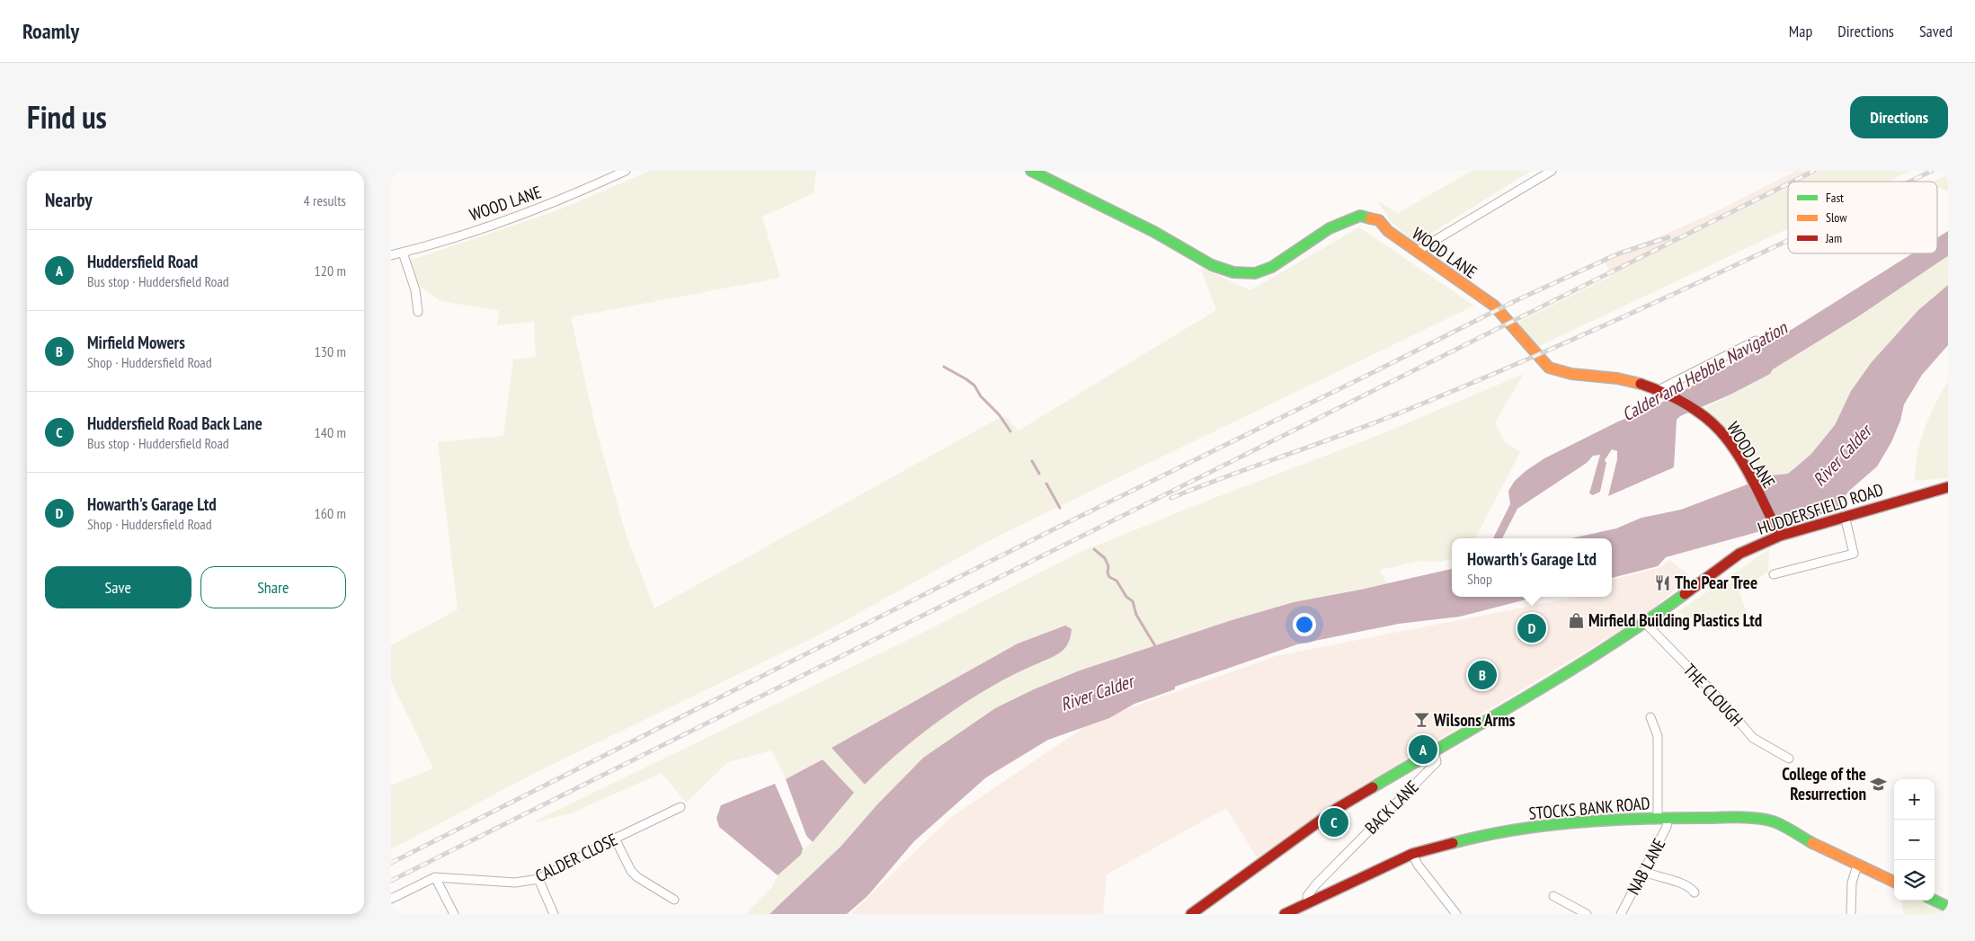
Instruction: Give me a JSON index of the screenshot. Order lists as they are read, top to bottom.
{
  "streets": {
    "main road": ["WOOD LANE", "HUDDERSFIELD ROAD", "STOCKS BANK ROAD"],
    "street": [
      "THE CLOUGH",
      "BACK LANE",
      "CALDER CLOSE",
      "NAB LANE"
    ]
  },
  "crossings": [
    ["WOOD LANE", "HUDDERSFIELD ROAD"],
    ["HUDDERSFIELD ROAD", "THE CLOUGH"],
    ["HUDDERSFIELD ROAD", "BACK LANE"],
    ["BACK LANE", "STOCKS BANK ROAD"],
    ["STOCKS BANK ROAD", "NAB LANE"]
  ],
  "water": ["Calder and Hebble Navigation", "River Calder"],
  "places": {
    "restaurant": ["The Pear Tree"],
    "shop": ["Mirfield Building Plastics Ltd"],
    "bar": ["Wilsons Arms"],
    "school or university": ["College of the Resurrection"]
  },
  "legend": ["Fast", "Slow", "Jam"],
  "page": {
    "header": "Roamly",
    "nav": ["Map", "Directions", "Saved"],
    "title": "Find us",
    "buttons": [
      "Directions",
      ["Save", "Share"]
    ],
    "heading": ["Nearby", "4 results"],
    "list": [
      {
        "mark": "A",
        "name": "Huddersfield Road",
        "note": "Bus stop · Huddersfield Road",
        "value": "120 m"
      },
      {
        "mark": "B",
        "name": "Mirfield Mowers",
        "note": "Shop · Huddersfield Road",
        "value": "130 m"
      },
      {
        "mark": "C",
        "name": "Huddersfield Road Back Lane",
        "note": "Bus stop · Huddersfield Road",
        "value": "140 m"
      },
      {
        "mark": "D",
        "name": "Howarth's Garage Ltd",
        "note": "Shop · Huddersfield Road",
        "value": "160 m"
      }
    ],
    "popup": ["Howarth's Garage Ltd", "Shop"],
    "pins": [
      "D",
      "B",
      "A",
      "C"
    ],
    "map_buttons": ["+", "−"]
  }
}
